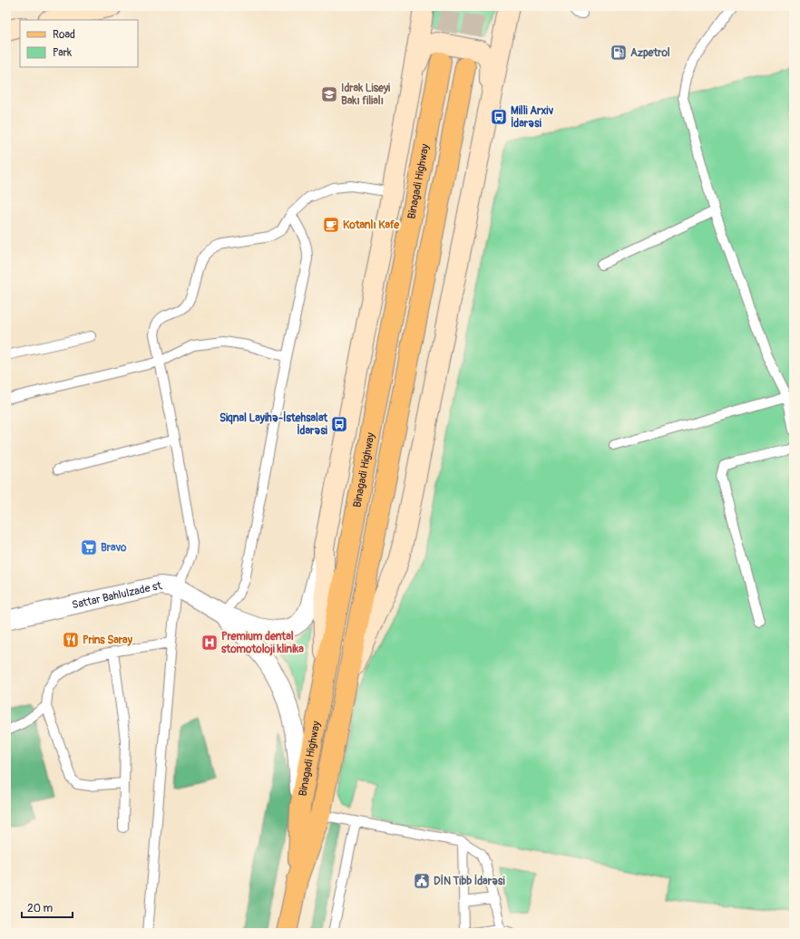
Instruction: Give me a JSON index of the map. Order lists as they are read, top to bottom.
{
  "streets": {
    "main road": ["Binagadi Highway"],
    "street": ["Sattar Bahlulzade st."]
  },
  "places": {
    "fuel station": ["Azpetrol"],
    "school or university": ["Idrak Liseyi Bakı filialı"],
    "bus stop": ["Milli Arxiv İdarəsi", "Siqnal Layihə-İstehsalat İdarəsi"],
    "cafe": ["Kotanlı Kafe"],
    "supermarket": ["Bravo"],
    "restaurant": ["Prins Saray"],
    "hospital": ["Premium dental stomotoloji klinika"],
    "public building": ["DİN Tibb İdarəsi"]
  },
  "legend": ["Road", "Park"],
  "scale_bar": "20 m"
}
